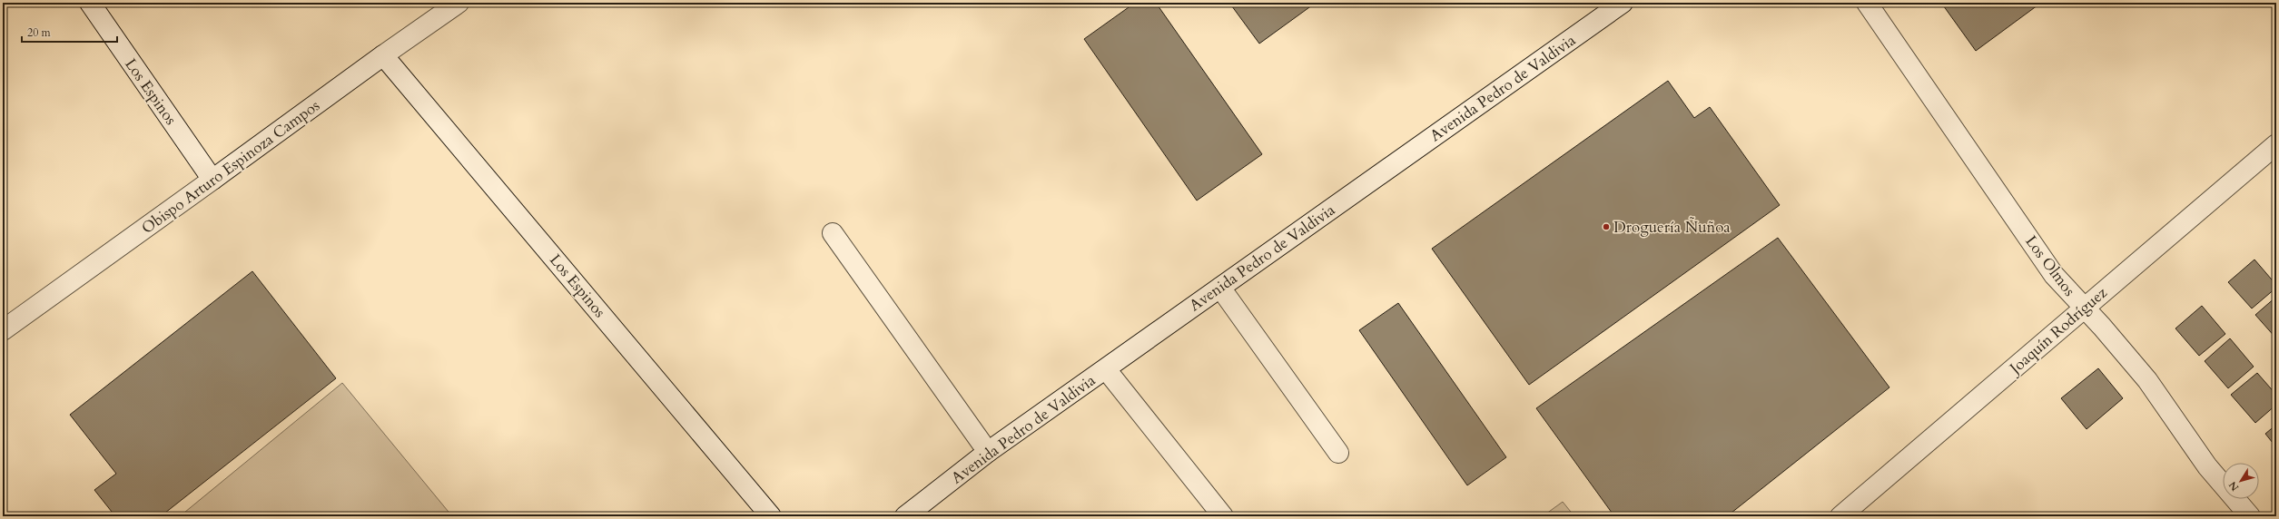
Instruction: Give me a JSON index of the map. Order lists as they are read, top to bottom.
{
  "streets": {
    "street": [
      "Avenida Pedro de Valdivia",
      "Los Espinos",
      "Obispo Arturo Espinoza Campos",
      "Los Olmos",
      "Joaquín Rodríguez"
    ]
  },
  "crossings": [
    ["Los Espinos", "Obispo Arturo Espinoza Campos"],
    ["Los Olmos", "Joaquín Rodríguez"]
  ],
  "places": ["Droguería Ñuñoa"],
  "scale_bar": "20 m",
  "north": "bottom left"
}
